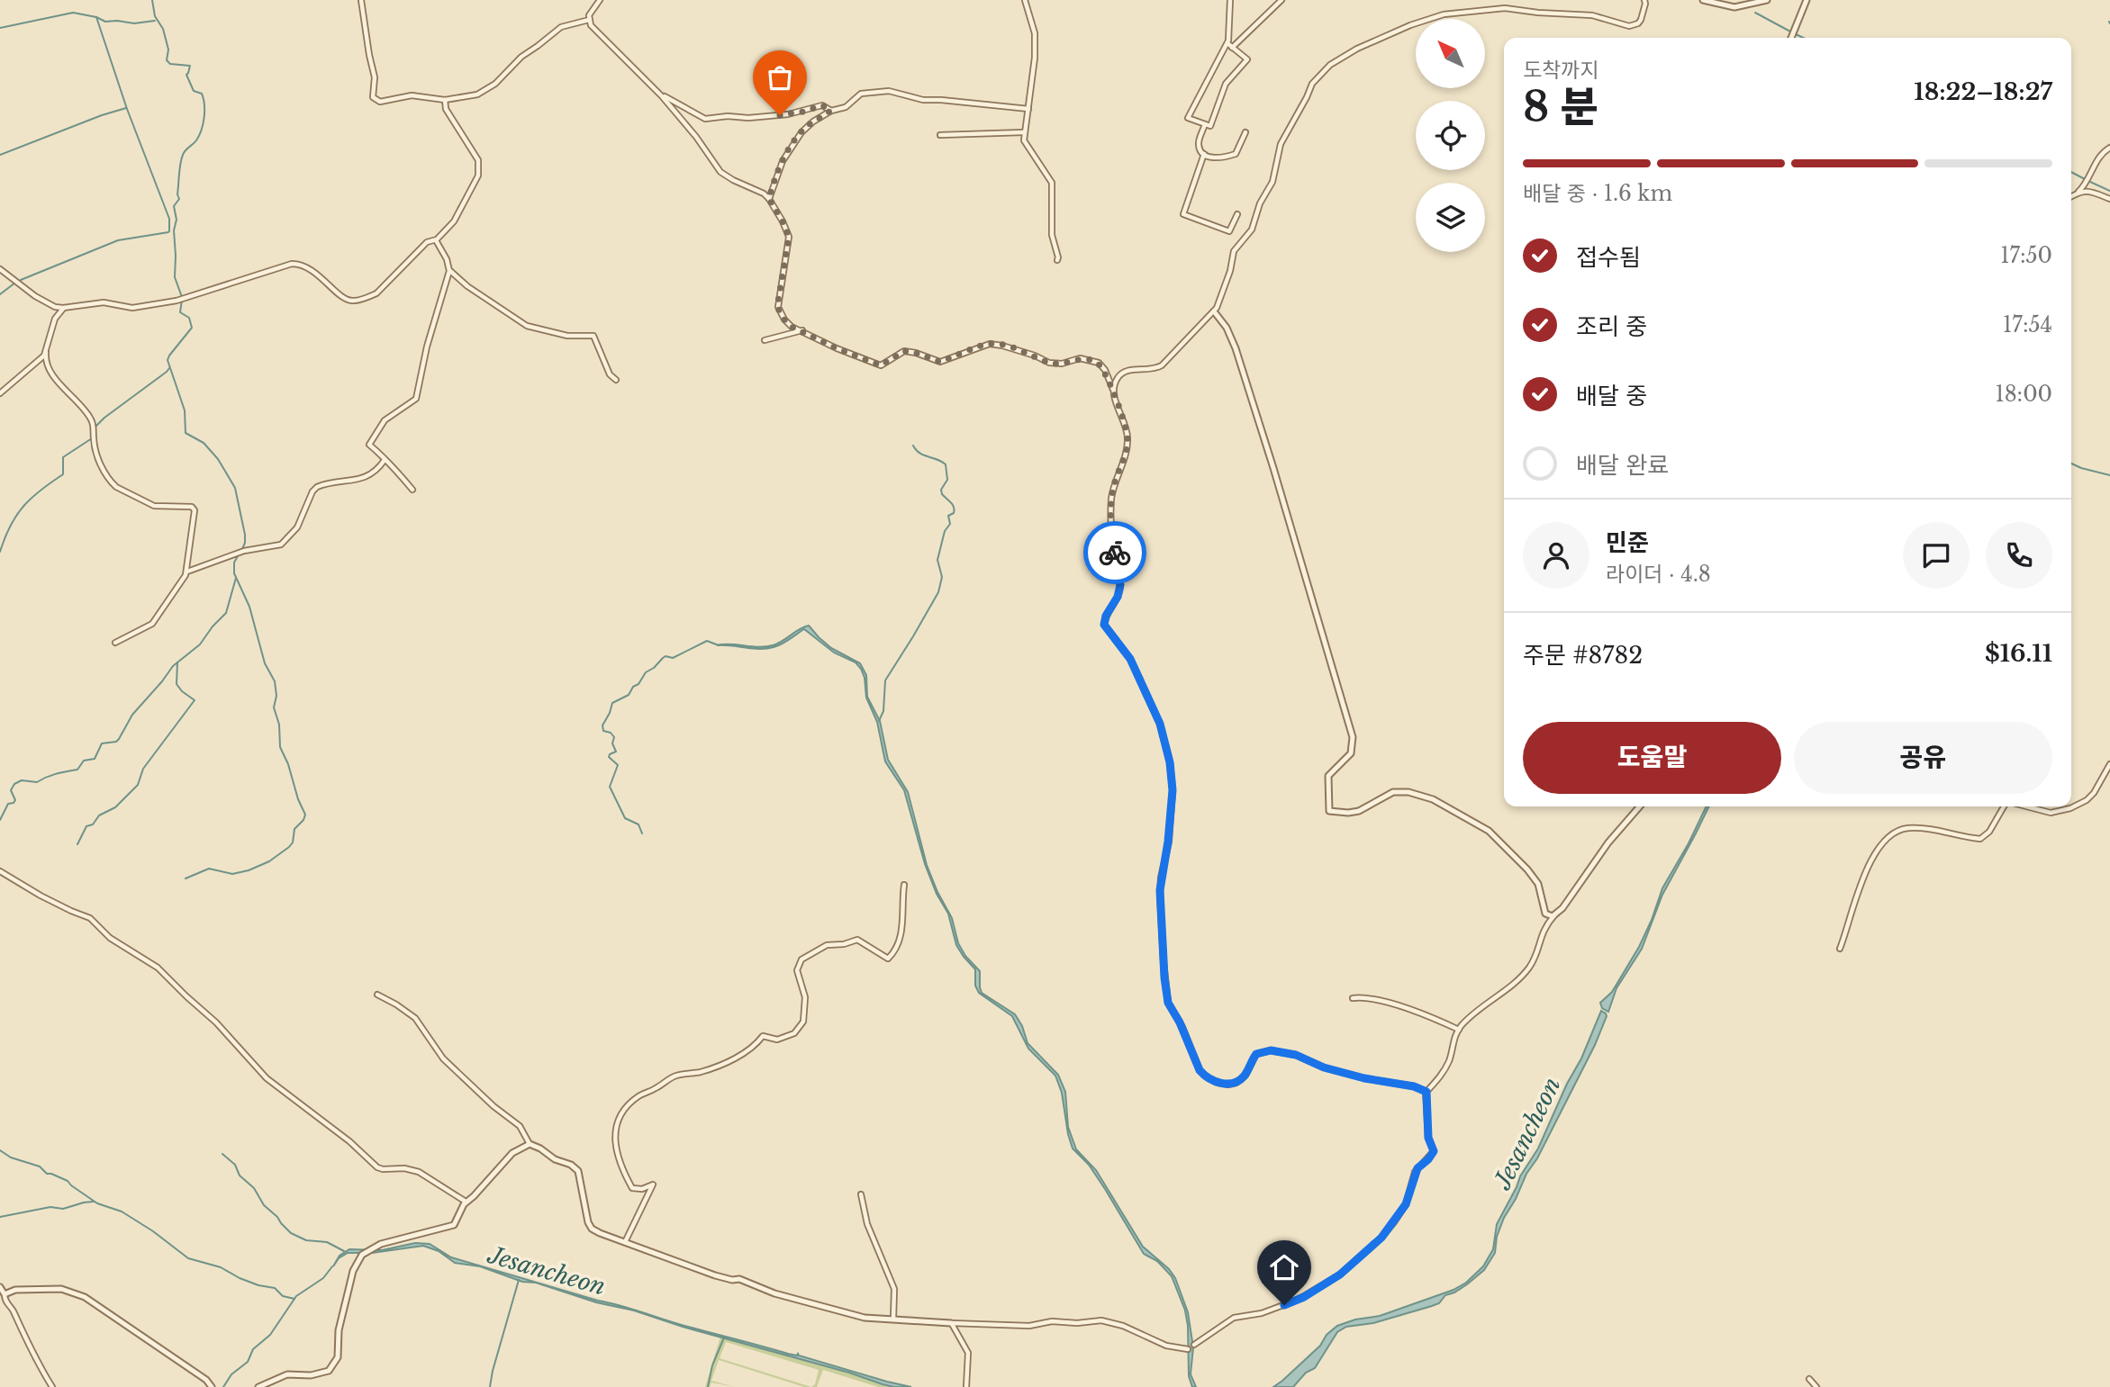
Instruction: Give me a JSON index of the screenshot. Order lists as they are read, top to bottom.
{
  "water": ["Jesancheon"],
  "north": "top left",
  "page": {
    "heading": ["8 분", "도착까지", "18:22–18:27"],
    "panel": [
      "민준",
      "라이더 · 4.8",
      "주문 #8782",
      "$16.11"
    ],
    "bar": "배달 중 · 1.6 km",
    "list": [
      ["접수됨", "17:50"],
      ["조리 중", "17:54"],
      ["배달 중", "18:00"],
      "배달 완료"
    ],
    "buttons": ["도움말", "공유"]
  }
}
